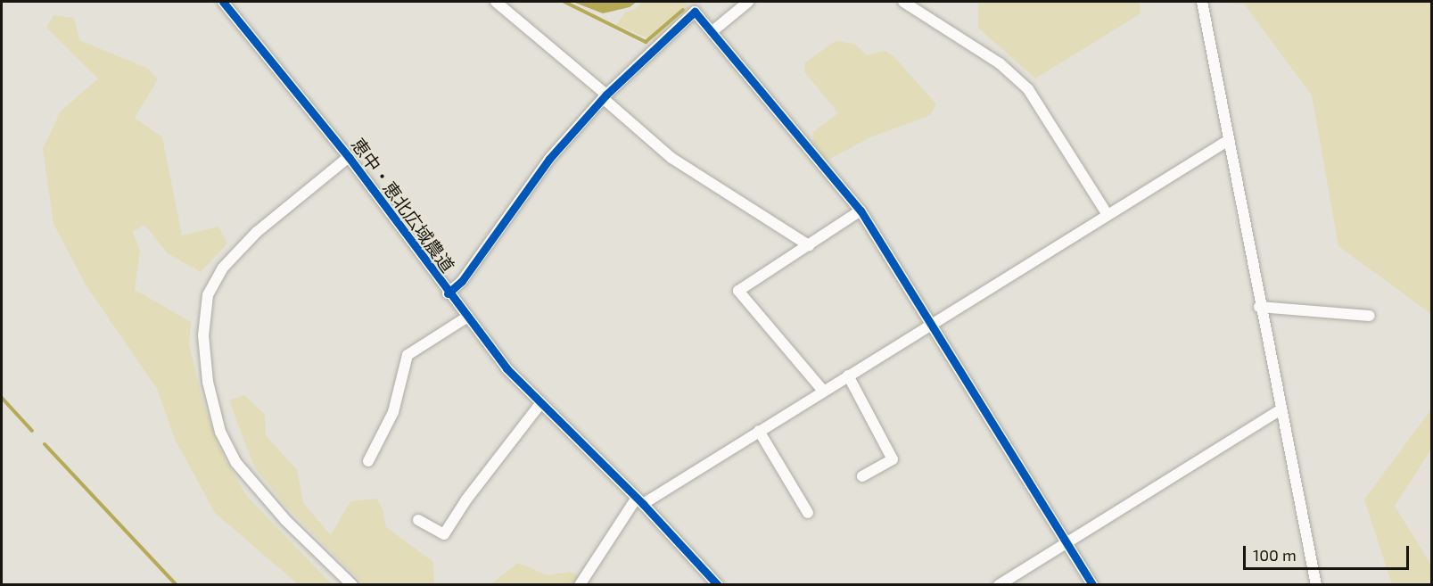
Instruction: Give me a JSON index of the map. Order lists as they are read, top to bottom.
{
  "streets": {
    "street": ["恵中・恵北広域農道"]
  },
  "scale_bar": "100 m"
}
